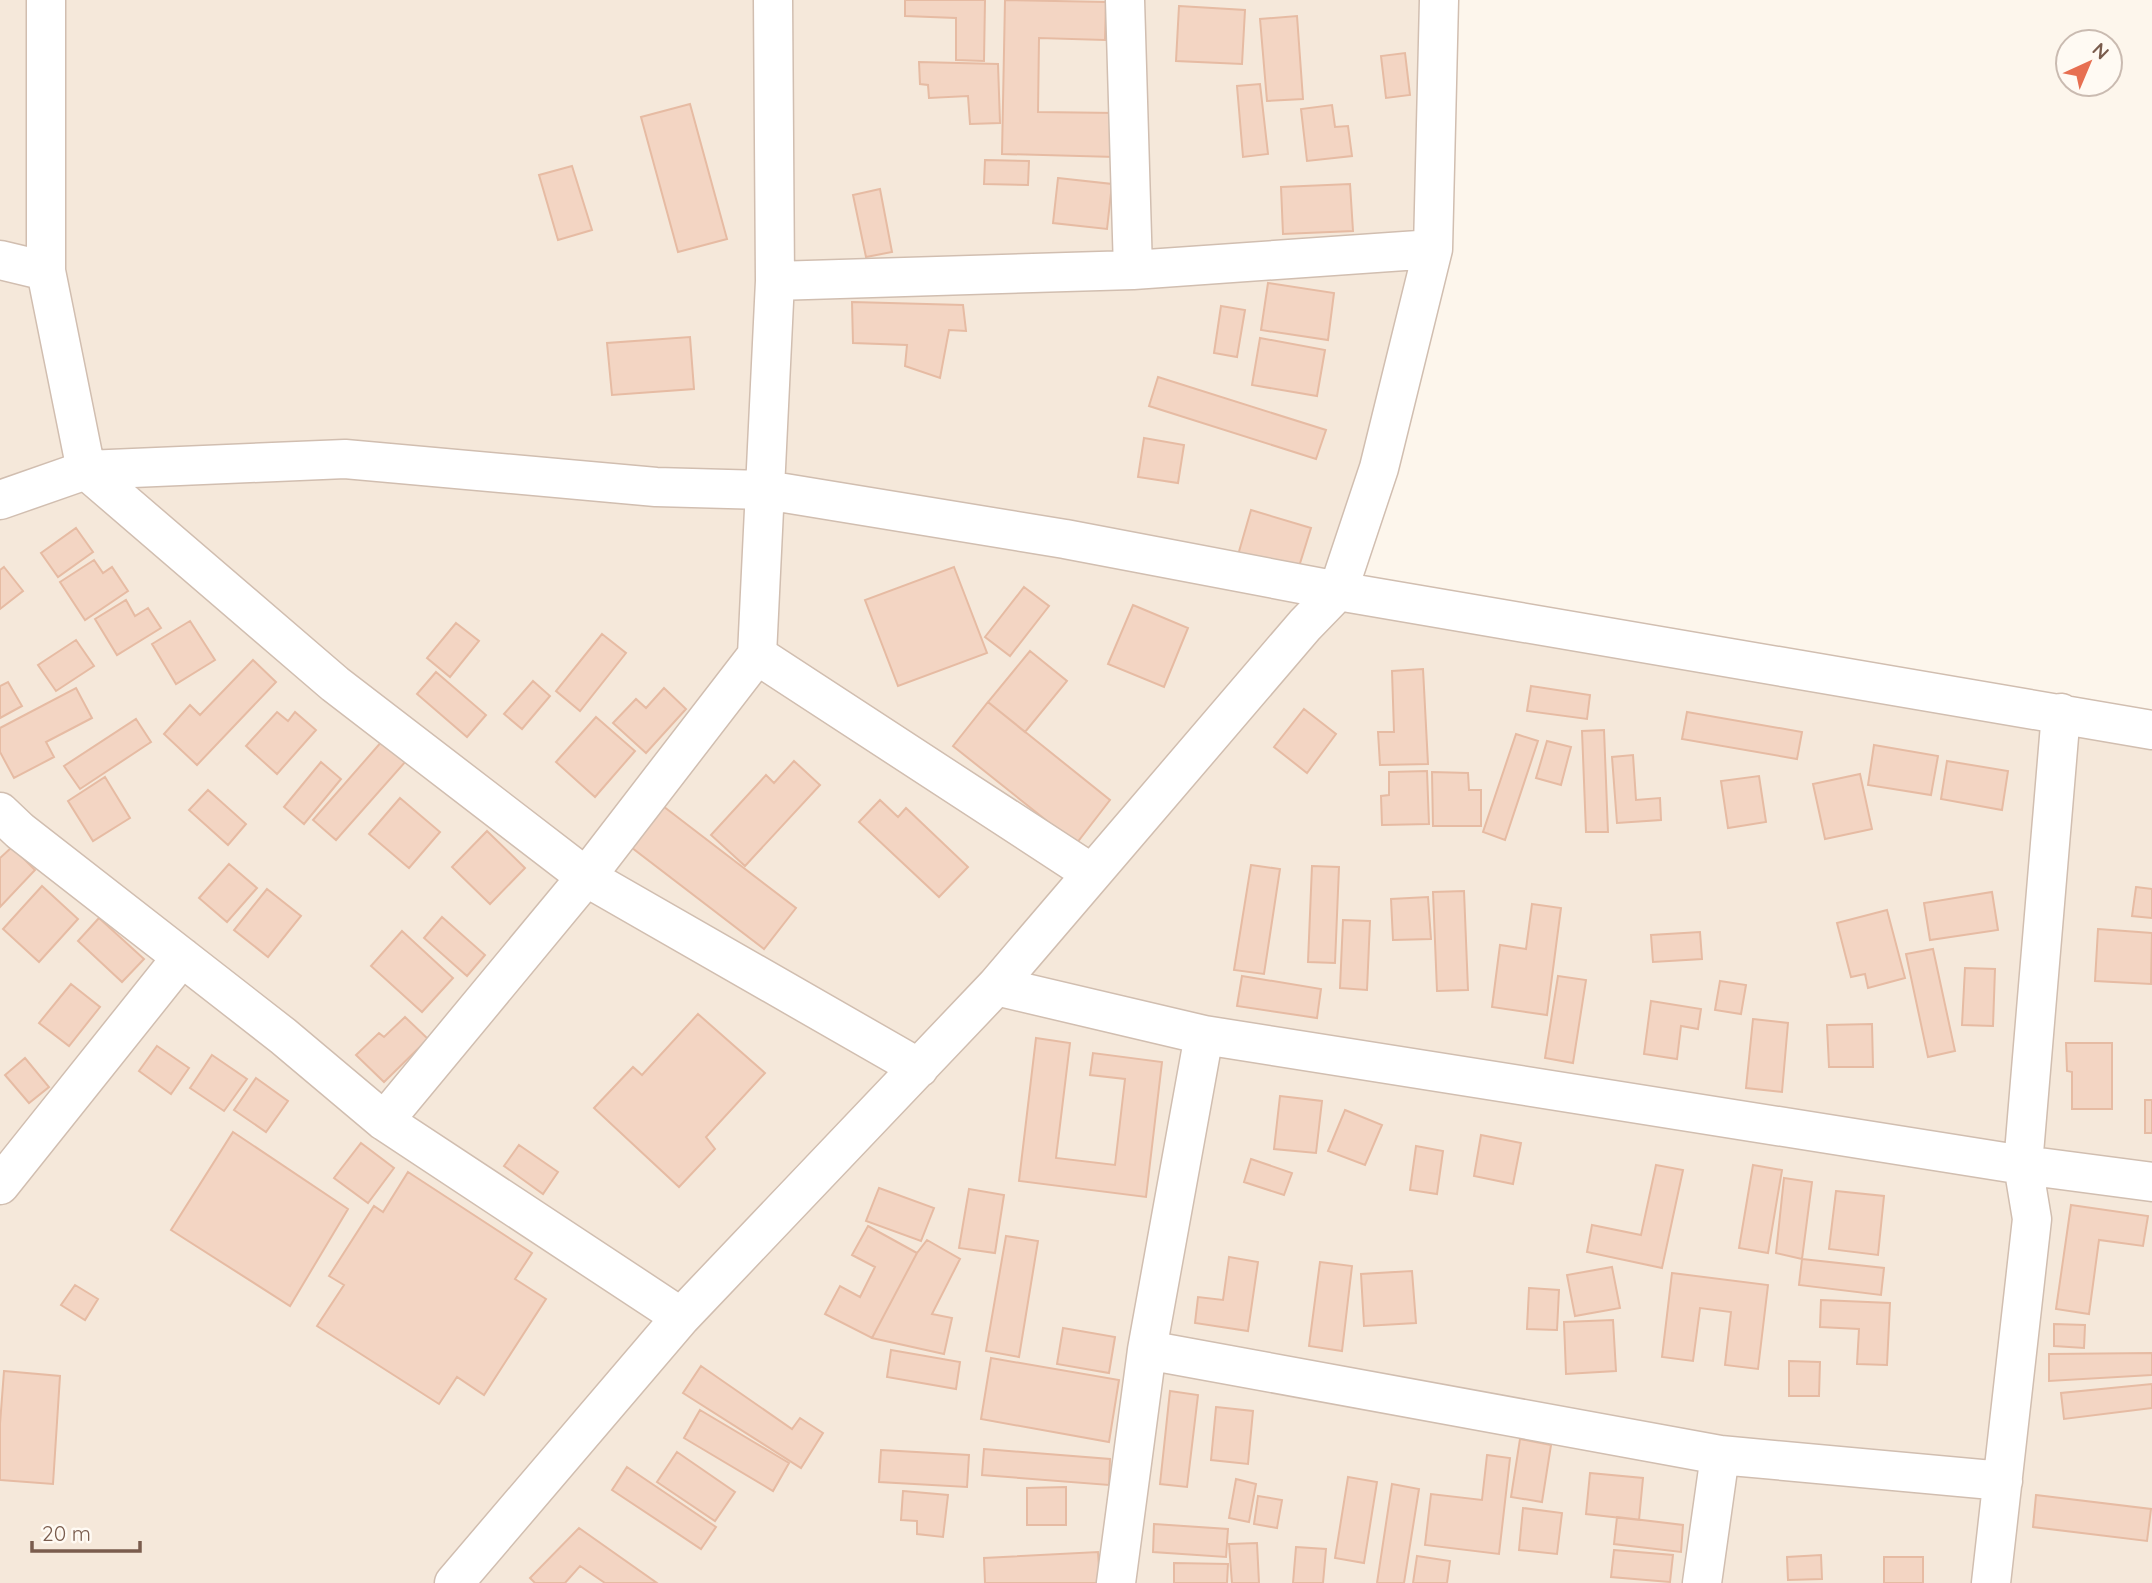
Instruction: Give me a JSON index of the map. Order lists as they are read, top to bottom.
{
  "scale_bar": "20 m",
  "north": "top right"
}
